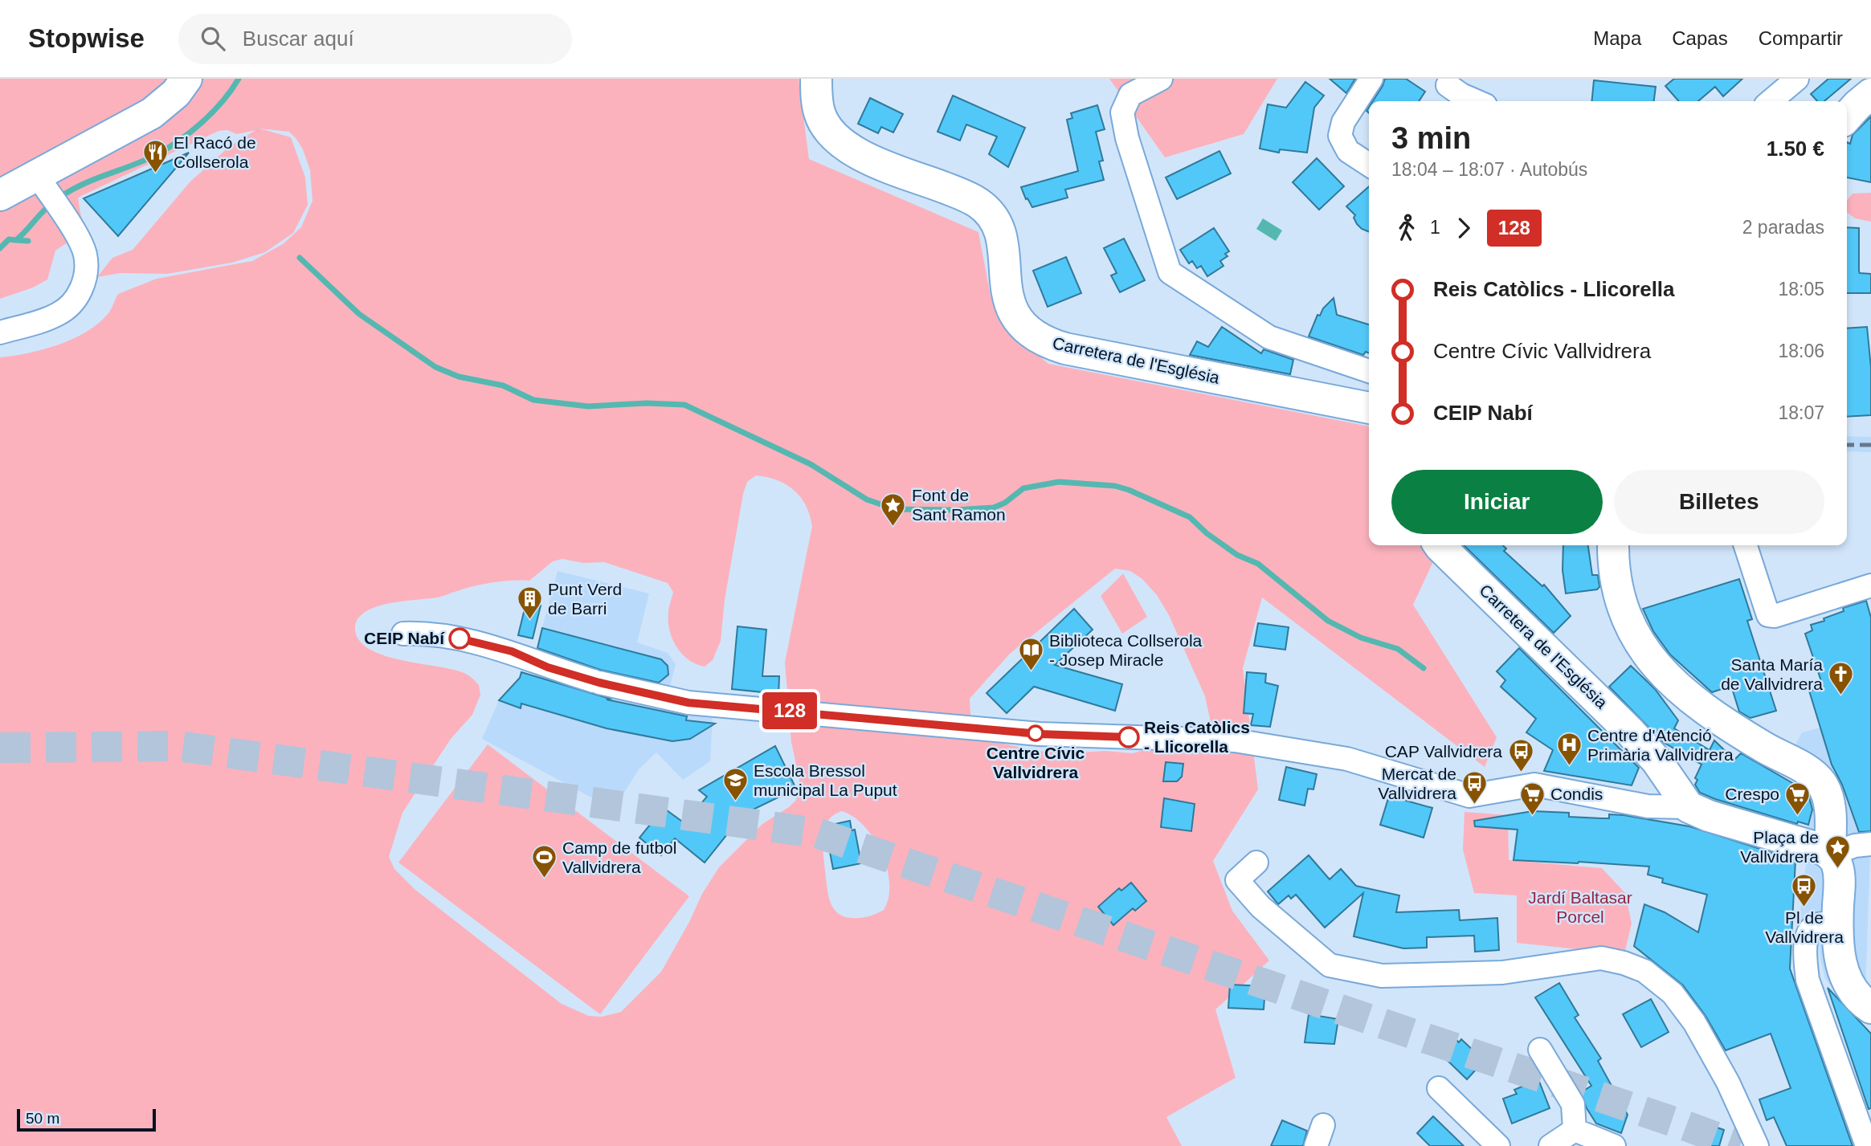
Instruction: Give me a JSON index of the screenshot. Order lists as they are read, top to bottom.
{
  "streets": {
    "main road": ["Carretera de l'Església"]
  },
  "parks": ["Jardí Baltasar Porcel"],
  "places": {
    "restaurant": ["El Racó de Collserola"],
    "place": ["Font de Sant Ramon", "Plaça de Vallvidrera"],
    "building": ["Punt Verd de Barri"],
    "other": ["CEIP Nabí", "Centre Cívic Vallvidrera", "Reis Catòlics - Llicorella"],
    "library": ["Biblioteca Collserola - Josep Miracle"],
    "church": ["Santa María de Vallvidrera"],
    "hospital": ["Centre d'Atenció Primària Vallvidrera"],
    "bus stop": ["CAP Vallvidrera", "Mercat de Vallvidrera", "Pl de Vallvidrera"],
    "school or university": ["Escola Bressol municipal La Puput"],
    "supermarket": ["Condis", "Crespo"],
    "sports": ["Camp de futbol Vallvidrera"]
  },
  "lines": ["bus line 128"],
  "scale_bar": "50 m",
  "page": {
    "header": "Stopwise",
    "search": "Buscar aquí",
    "nav": ["Mapa", "Capas", "Compartir"],
    "on_map": "128",
    "heading": ["3 min", "18:04 – 18:07 · Autobús", "1.50 €"],
    "legs": ["1", "128", "2 paradas"],
    "list": [
      {
        "name": "Reis Catòlics - Llicorella",
        "value": "18:05"
      },
      {
        "name": "Centre Cívic Vallvidrera",
        "value": "18:06"
      },
      {
        "name": "CEIP Nabí",
        "value": "18:07"
      }
    ],
    "buttons": ["Iniciar", "Billetes"],
    "scale": "50 m"
  }
}
